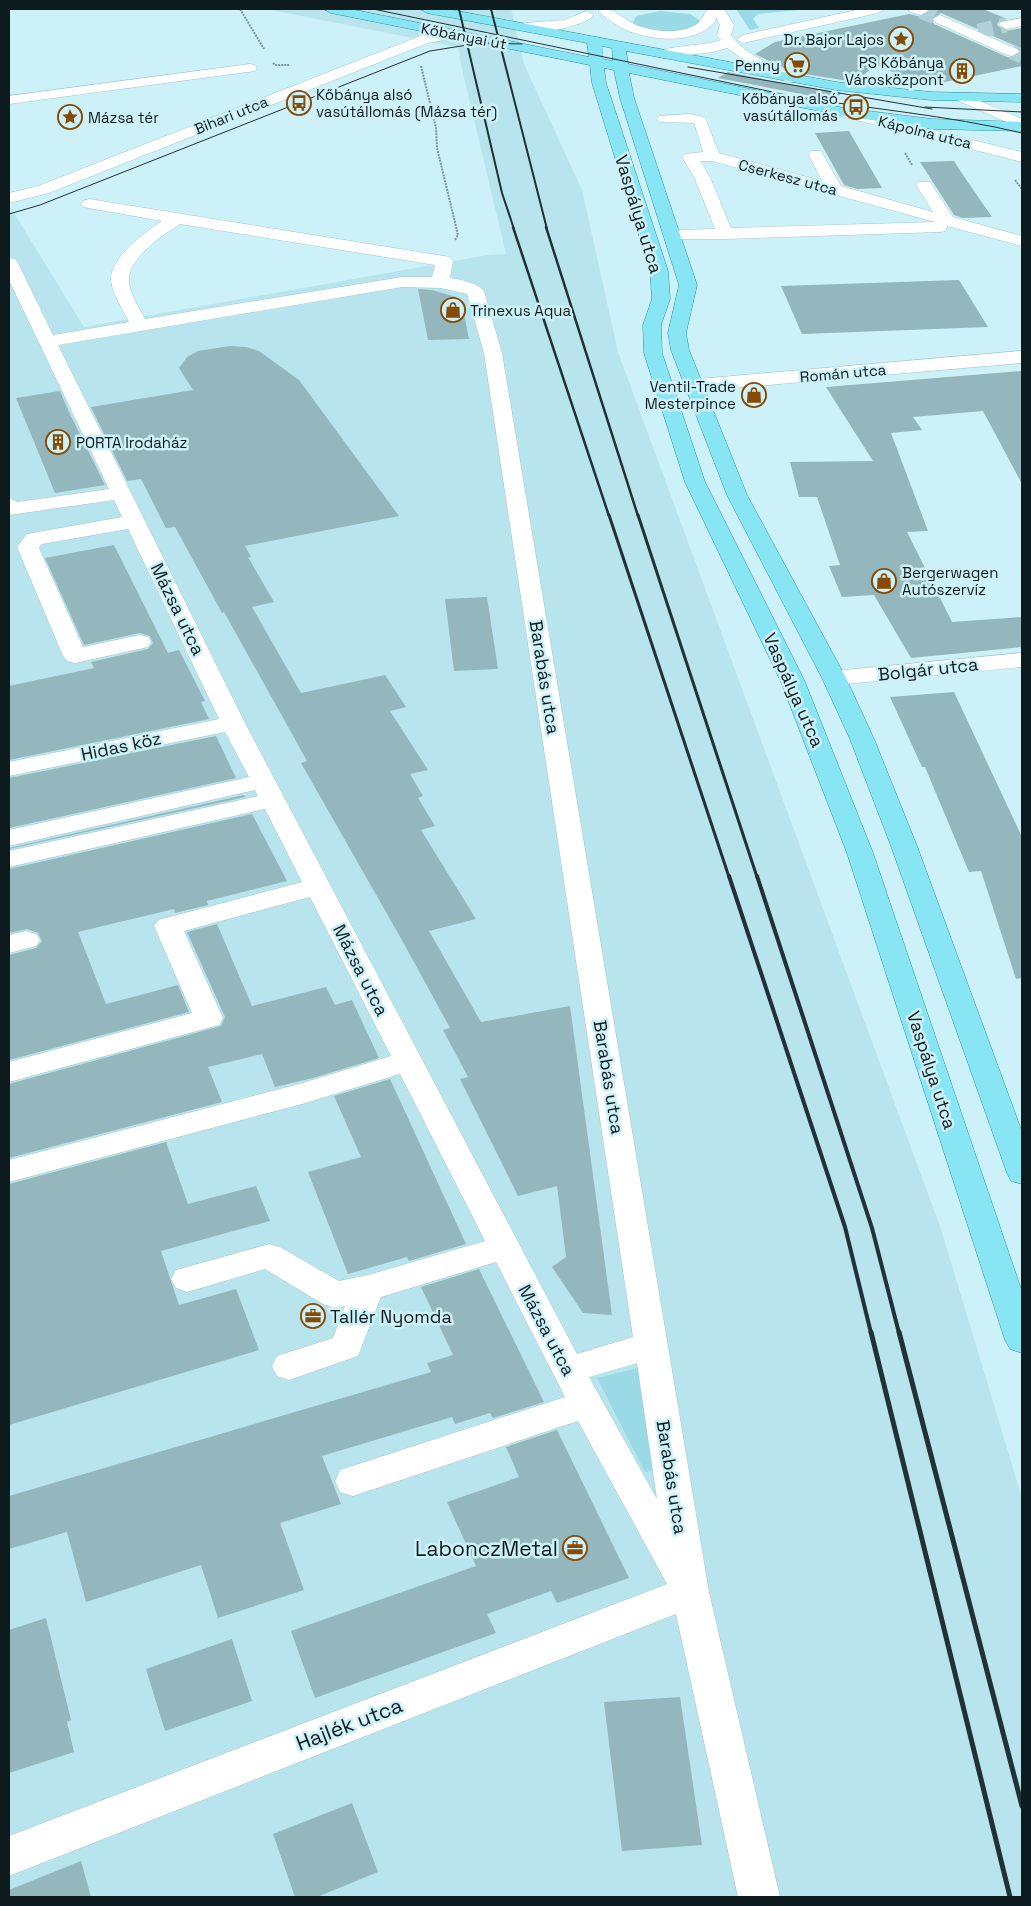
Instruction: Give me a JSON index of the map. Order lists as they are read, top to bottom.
{
  "streets": {
    "main road": ["Kőbányai út", "Kápolna utca", "Vaspálya utca"],
    "street": [
      "Bihari utca",
      "Cserkesz utca",
      "Román utca",
      "Mázsa utca",
      "Bolgár utca",
      "Barabás utca",
      "Hidas köz",
      "Hajlék utca"
    ]
  },
  "crossings": [
    ["Kőbányai út", "Bihari utca"],
    ["Kőbányai út", "Kápolna utca"],
    ["Kőbányai út", "Vaspálya utca"],
    ["Kápolna utca", "Vaspálya utca"],
    ["Cserkesz utca", "Vaspálya utca"],
    ["Vaspálya utca", "Román utca"],
    ["Vaspálya utca", "Bolgár utca"],
    ["Mázsa utca", "Barabás utca"],
    ["Mázsa utca", "Hidas köz"],
    ["Mázsa utca", "Hajlék utca"],
    ["Barabás utca", "Hajlék utca"]
  ],
  "places": {
    "place": ["Dr. Bajor Lajos", "Mázsa tér"],
    "supermarket": ["Penny"],
    "building": ["PS Kőbánya Városközpont", "PORTA Irodaház"],
    "bus stop": ["Kőbánya alsó vasútállomás (Mázsa tér)", "Kőbánya alsó vasútállomás"],
    "shop": ["Trinexus Aqua", "Ventil-Trade Mesterpince", "Bergerwagen Autószervíz"],
    "office": ["Tallér Nyomda", "LabonczMetal"]
  }
}
